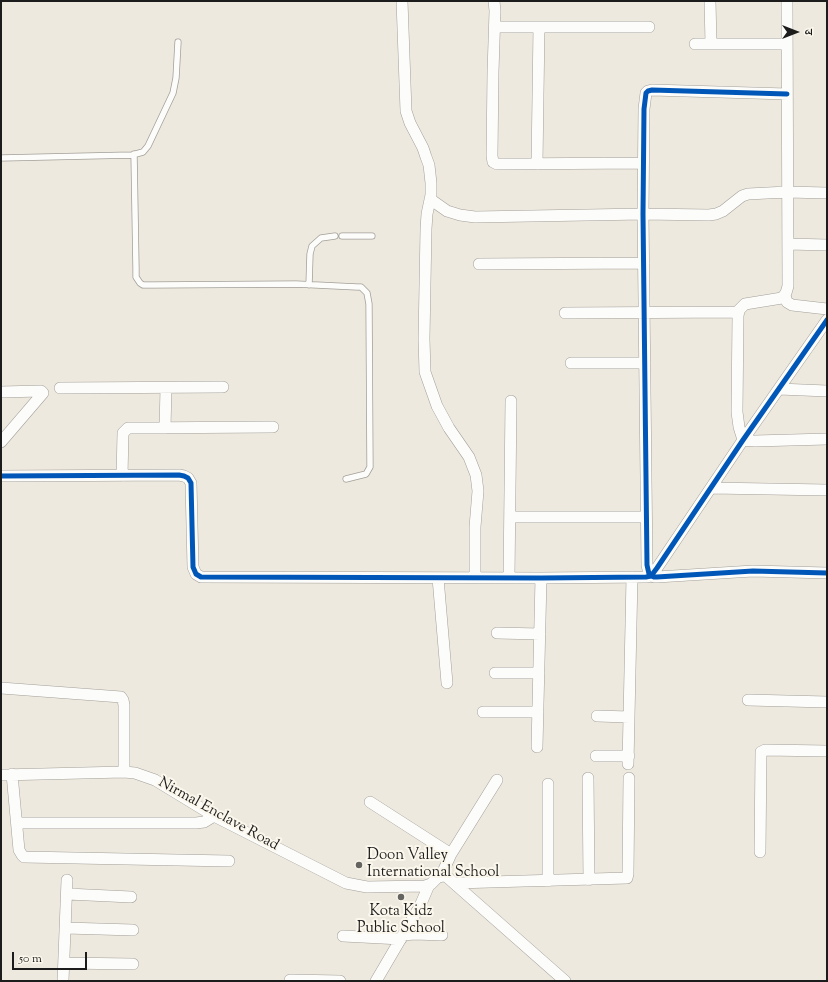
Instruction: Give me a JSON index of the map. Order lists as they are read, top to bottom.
{
  "streets": {
    "street": ["Nirmal Enclave Road"]
  },
  "places": ["Doon Valley International School", "Kota Kidz Public School"],
  "scale_bar": "50 m",
  "north": "right"
}
